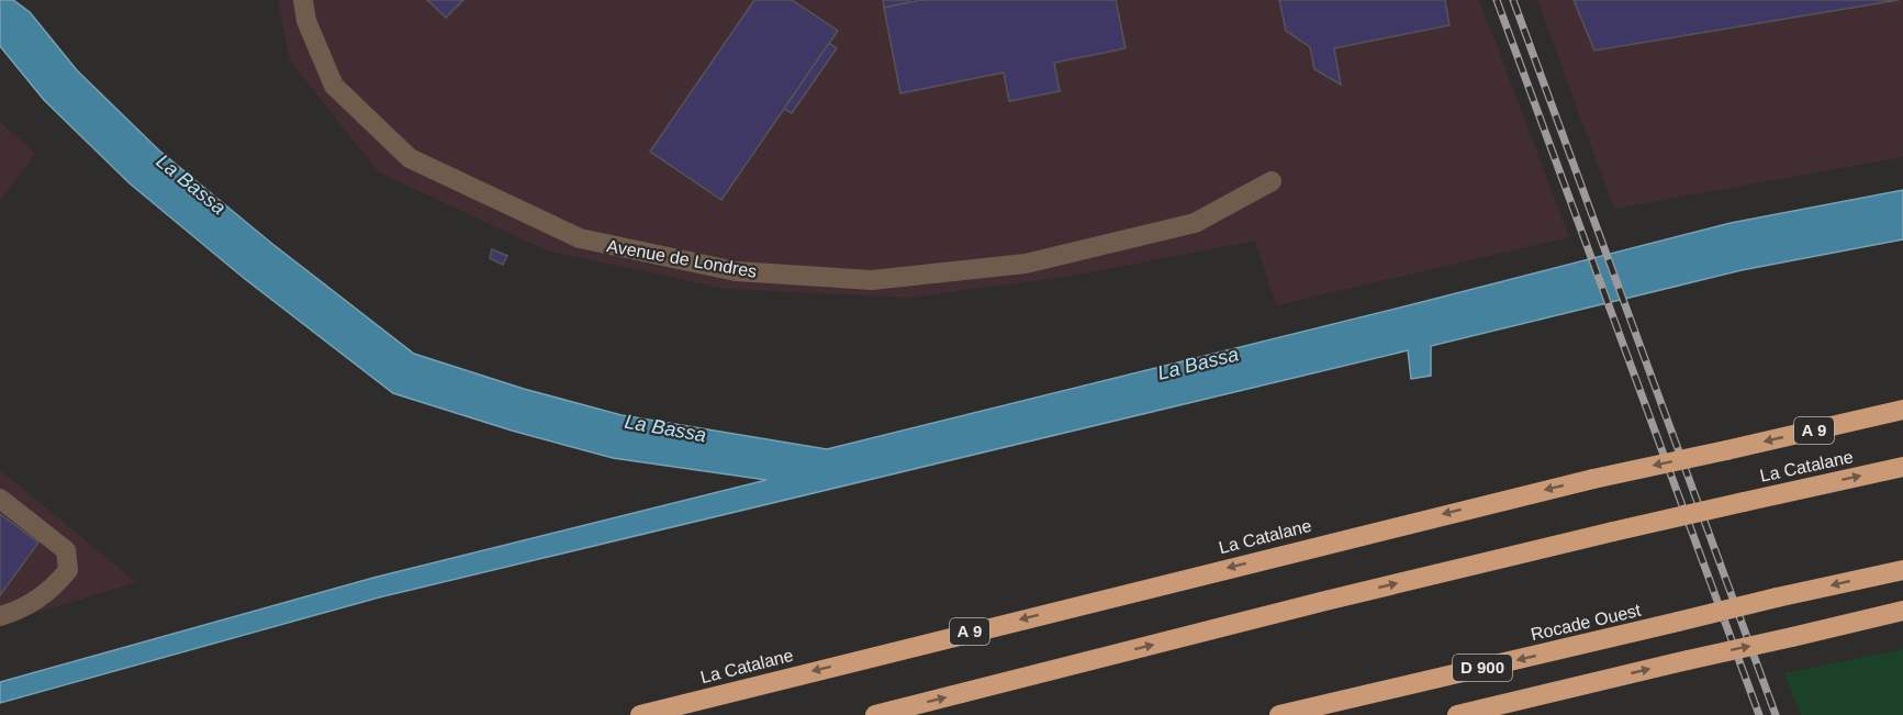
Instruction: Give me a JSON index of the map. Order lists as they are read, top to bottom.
{
  "streets": {
    "highway": [
      "A 9",
      "La Catalane",
      "Rocade Ouest",
      "D 900"
    ],
    "street": ["Avenue de Londres"]
  },
  "water": ["La Bassa"]
}
